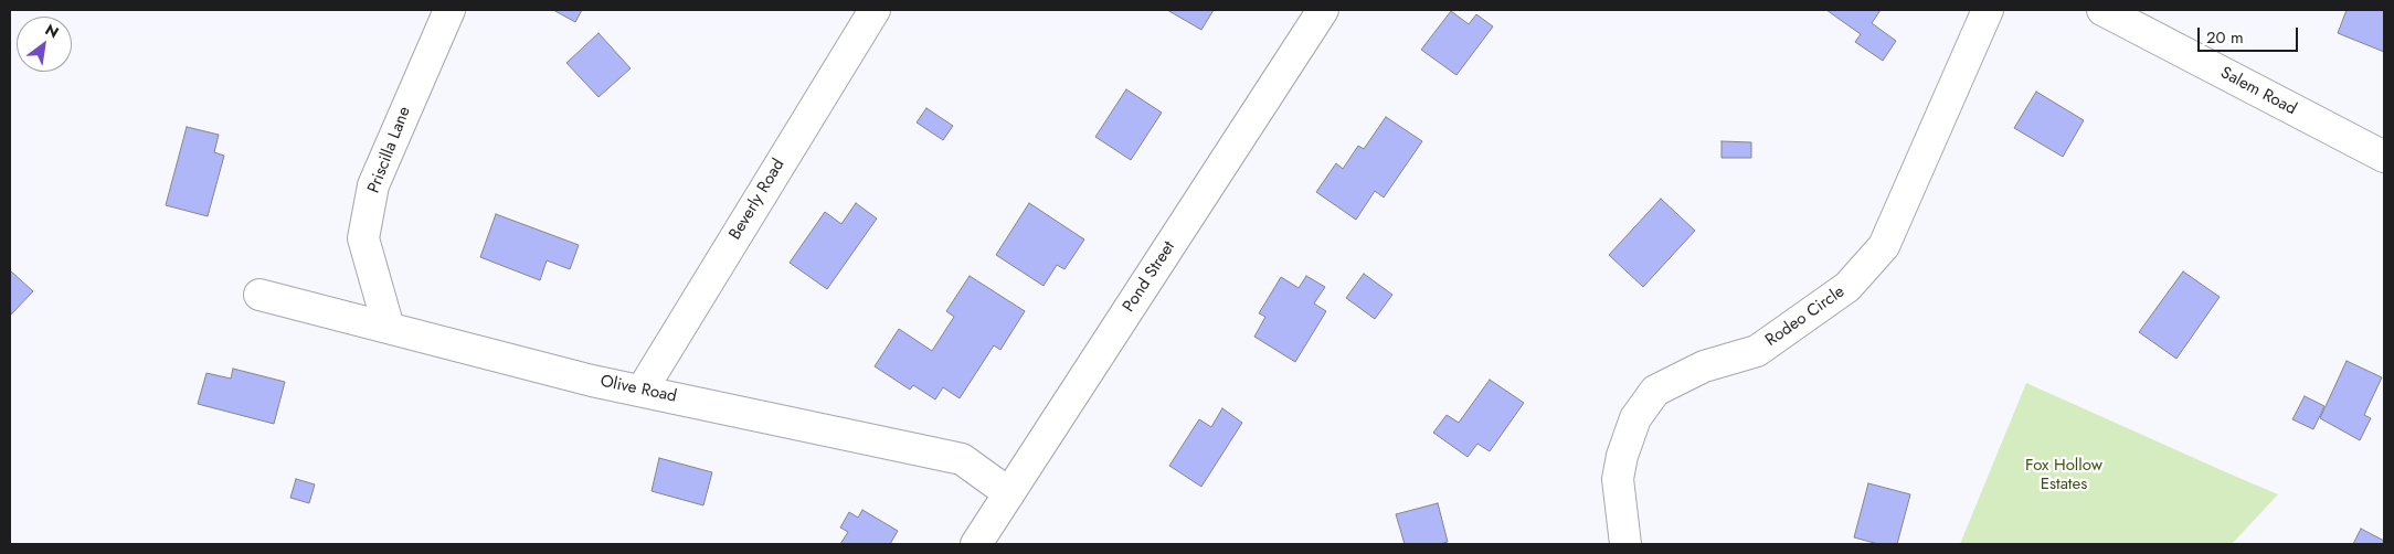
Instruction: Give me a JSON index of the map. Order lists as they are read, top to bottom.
{
  "streets": {
    "street": [
      "Salem Road",
      "Priscilla Lane",
      "Beverly Road",
      "Pond Street",
      "Rodeo Circle",
      "Olive Road"
    ]
  },
  "crossings": [
    ["Priscilla Lane", "Olive Road"],
    ["Beverly Road", "Olive Road"],
    ["Pond Street", "Olive Road"]
  ],
  "parks": ["Fox Hollow Estates"],
  "scale_bar": "20 m",
  "north": "top right"
}
